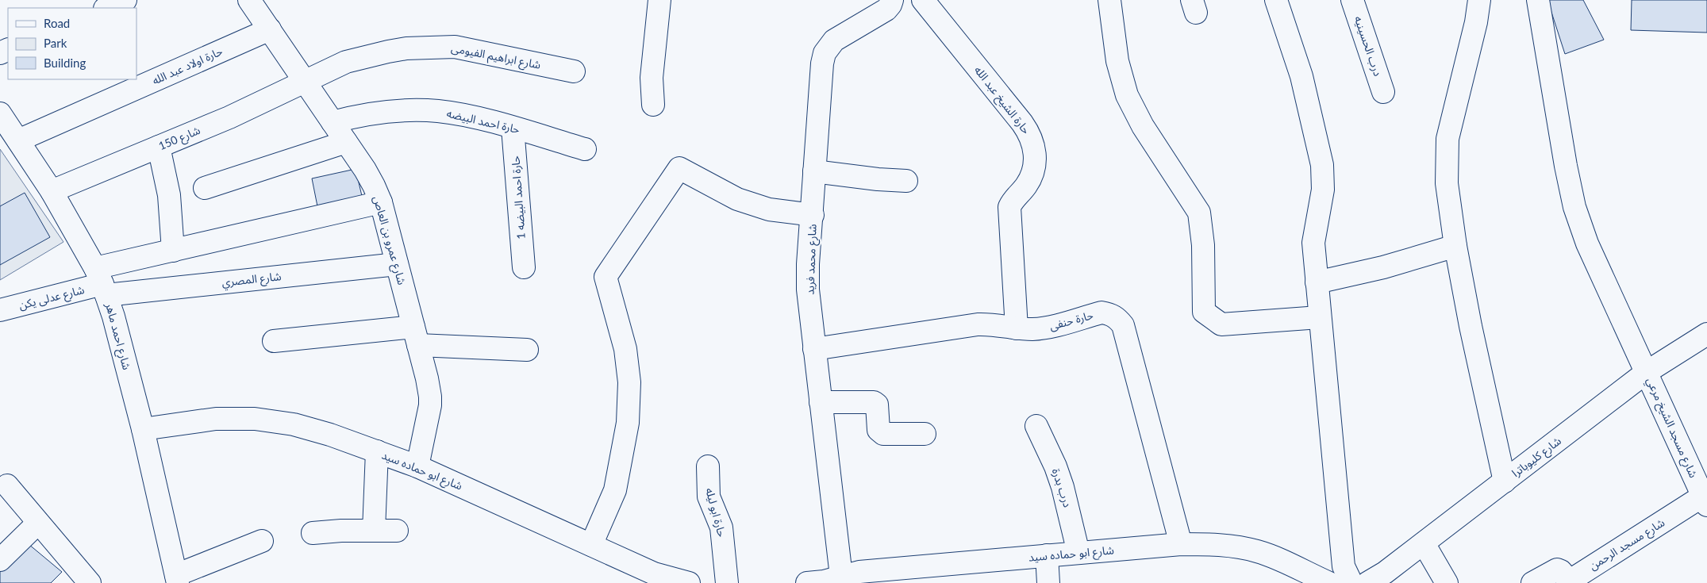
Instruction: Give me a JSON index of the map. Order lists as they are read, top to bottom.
{
  "streets": {
    "street": [
      "درب الحسينيه",
      "شارع ابراهيم الفيومى",
      "حارة اولاد عبد الله",
      "حارة الشيخ عبد الله",
      "حارة احمد البيضه",
      "شارع 150",
      "حارة احمد البيضه 1",
      "شارع عمرو بن العاص",
      "شارع محمد فريد",
      "شارع المصري",
      "شارع عدلى يكن",
      "حارة حنفى",
      "شارع احمد ماهر",
      "شارع مسجد الشيخ مرعي",
      "شارع كليوباترا",
      "شارع ابو حماده سيد",
      "درب بدرة",
      "حارة ابو ليله",
      "شارع مسجد الرحمن"
    ]
  },
  "crossings": [
    ["شارع ابراهيم الفيومى", "شارع 150"],
    ["شارع ابراهيم الفيومى", "شارع عمرو بن العاص"],
    ["حارة اولاد عبد الله", "شارع عمرو بن العاص"],
    ["حارة اولاد عبد الله", "شارع احمد ماهر"],
    ["حارة الشيخ عبد الله", "حارة حنفى"],
    ["حارة احمد البيضه", "حارة احمد البيضه 1"],
    ["حارة احمد البيضه", "شارع عمرو بن العاص"],
    ["شارع 150", "شارع عمرو بن العاص"],
    ["شارع 150", "شارع احمد ماهر"],
    ["شارع عمرو بن العاص", "شارع المصري"],
    ["شارع عمرو بن العاص", "شارع ابو حماده سيد"],
    ["شارع محمد فريد", "حارة حنفى"],
    ["شارع محمد فريد", "شارع ابو حماده سيد"],
    ["شارع المصري", "شارع عدلى يكن"],
    ["شارع المصري", "شارع احمد ماهر"],
    ["شارع عدلى يكن", "شارع احمد ماهر"],
    ["حارة حنفى", "شارع ابو حماده سيد"],
    ["شارع احمد ماهر", "شارع ابو حماده سيد"],
    ["شارع مسجد الشيخ مرعي", "شارع كليوباترا"],
    ["شارع مسجد الشيخ مرعي", "شارع مسجد الرحمن"],
    ["شارع ابو حماده سيد", "درب بدرة"]
  ],
  "legend": ["Road", "Park", "Building"]
}
